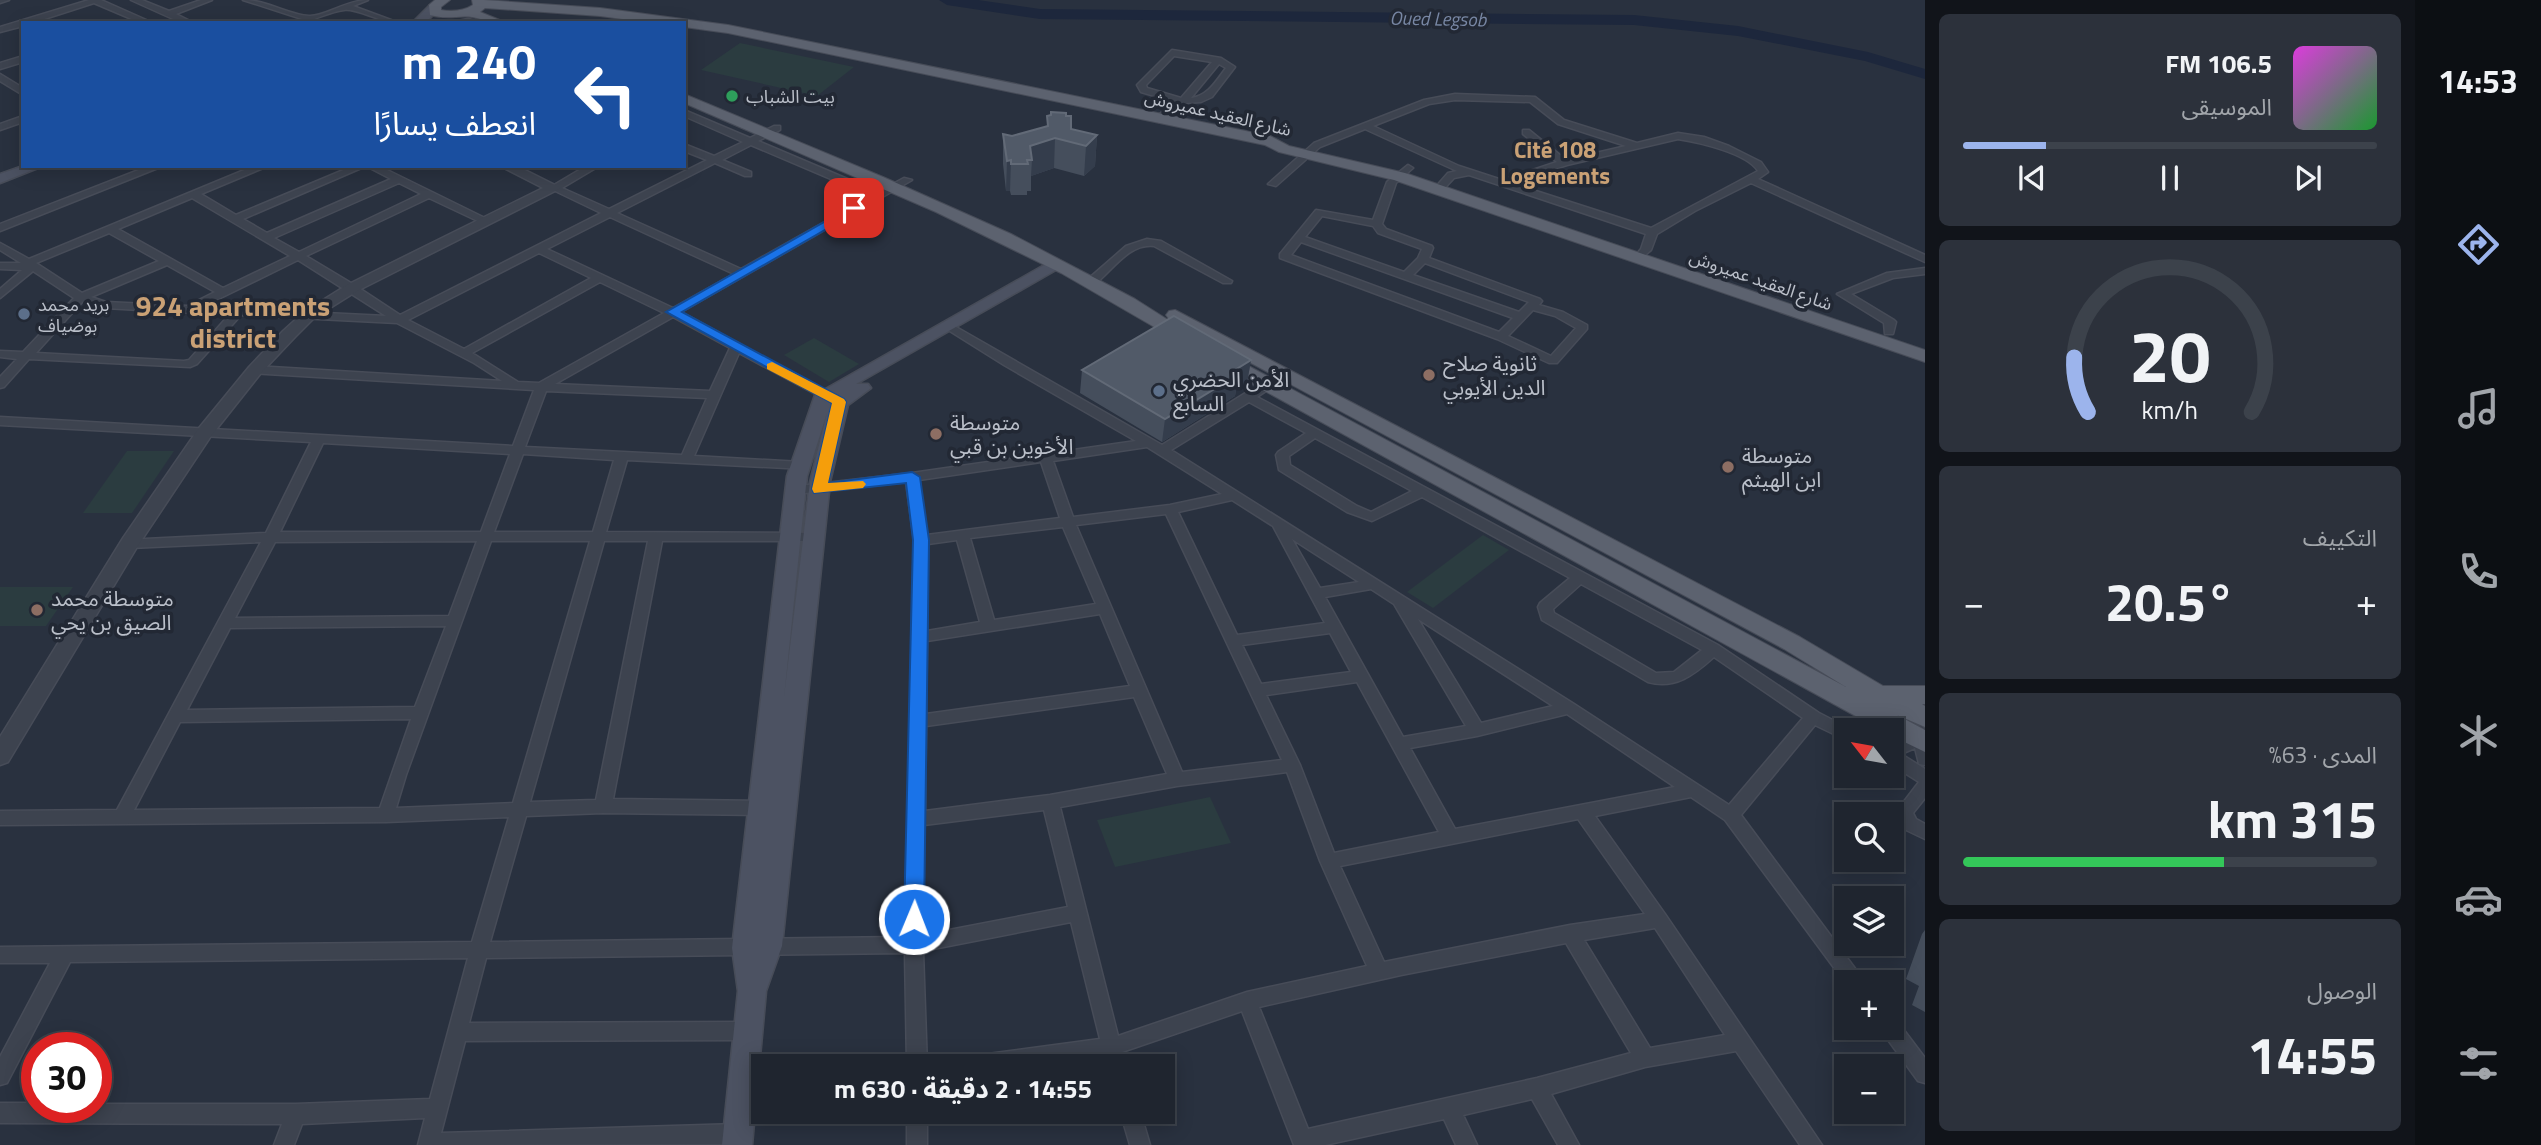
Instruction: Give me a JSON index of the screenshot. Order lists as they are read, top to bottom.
{
  "streets": {
    "main road": ["شارع العقيد عميروش"]
  },
  "districts": ["Cité 108 Logements", "924 apartments district"],
  "water": ["Oued Legsob"],
  "places": [
    "بيت الشباب",
    "بريد محمد بوضياف",
    "ثانوية صلاح الدين الأيوبي",
    "الأمن الحضري السابع",
    "متوسطة الأخوين بن قبي",
    "متوسطة ابن الهيثم",
    "متوسطة محمد الصيق بن يحي"
  ],
  "north": "top left",
  "page": {
    "tabs": "14:53",
    "turn": ["240 m", "انعطف يسارًا"],
    "song": ["106.5 FM", "الموسيقى"],
    "tile": [
      "التكييف",
      ["المدى · 63%", "315 km"],
      ["الوصول", "14:55"]
    ],
    "heat": ["−", "20.5°", "+"],
    "map_buttons": ["+", "−"],
    "limit": "30",
    "trip": "14:55 · 2 دقيقة · 630 m",
    "gauge": ["20", "km/h"]
  }
}
